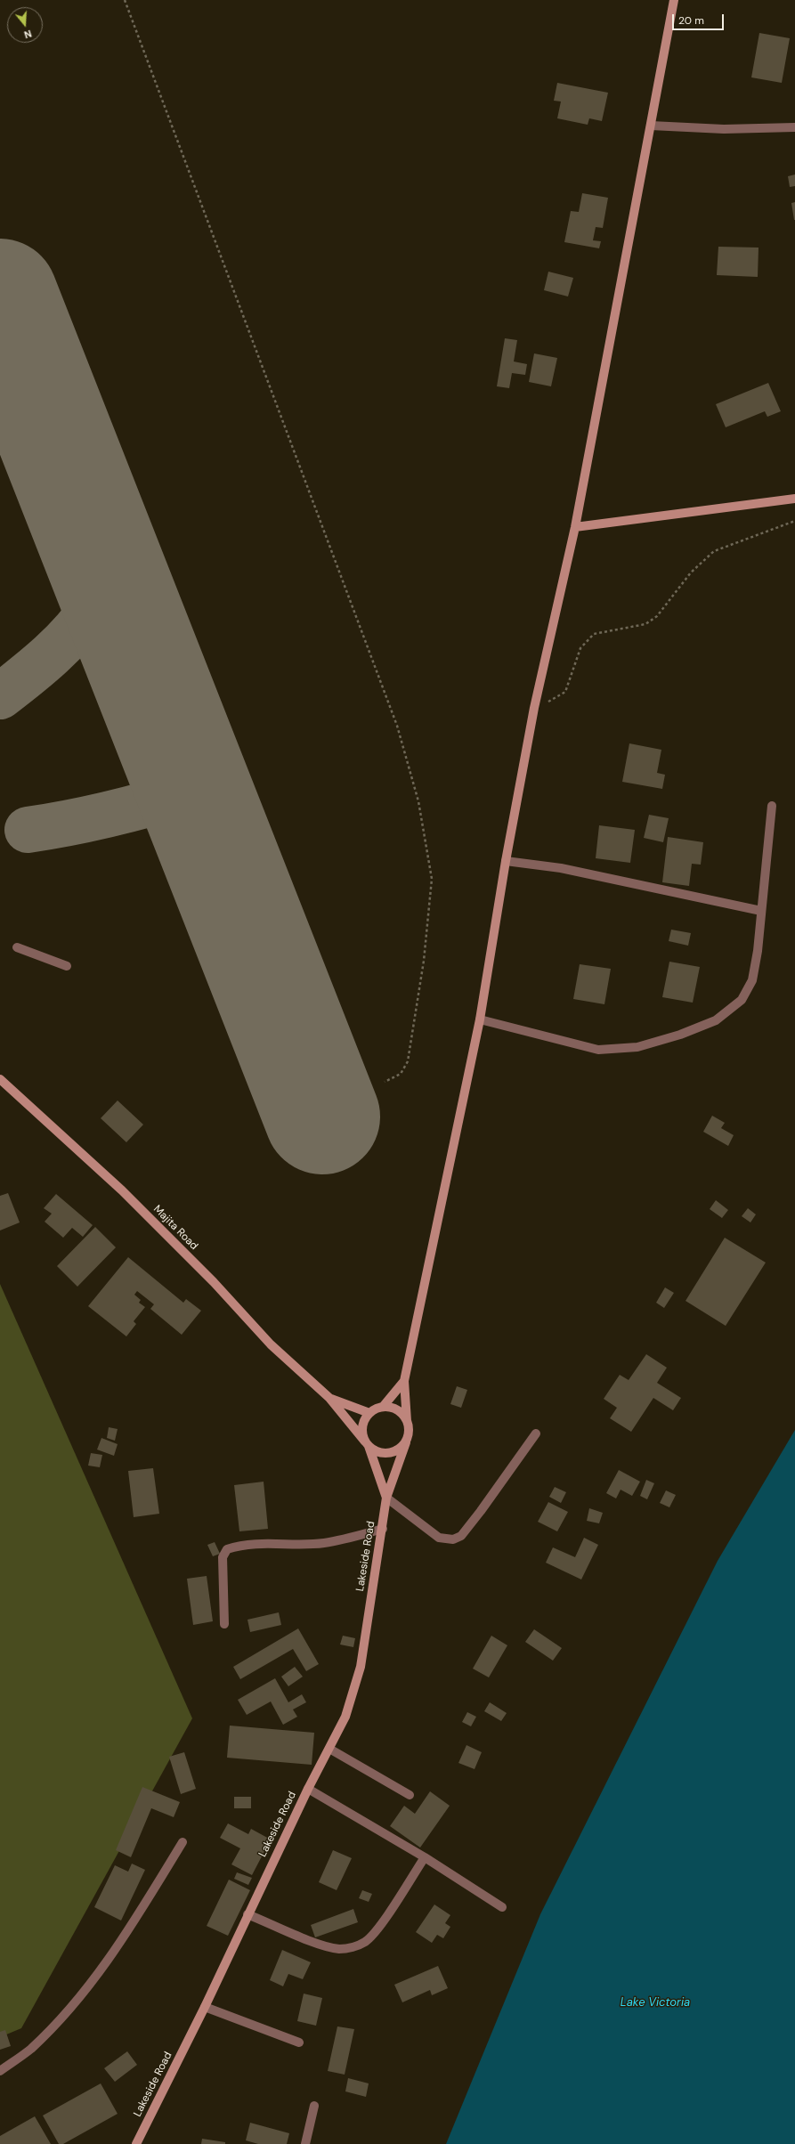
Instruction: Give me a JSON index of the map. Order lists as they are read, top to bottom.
{
  "streets": {
    "main road": ["Majita Road", "Lakeside Road"]
  },
  "water": ["Lake Victoria"],
  "scale_bar": "20 m",
  "north": "bottom"
}
